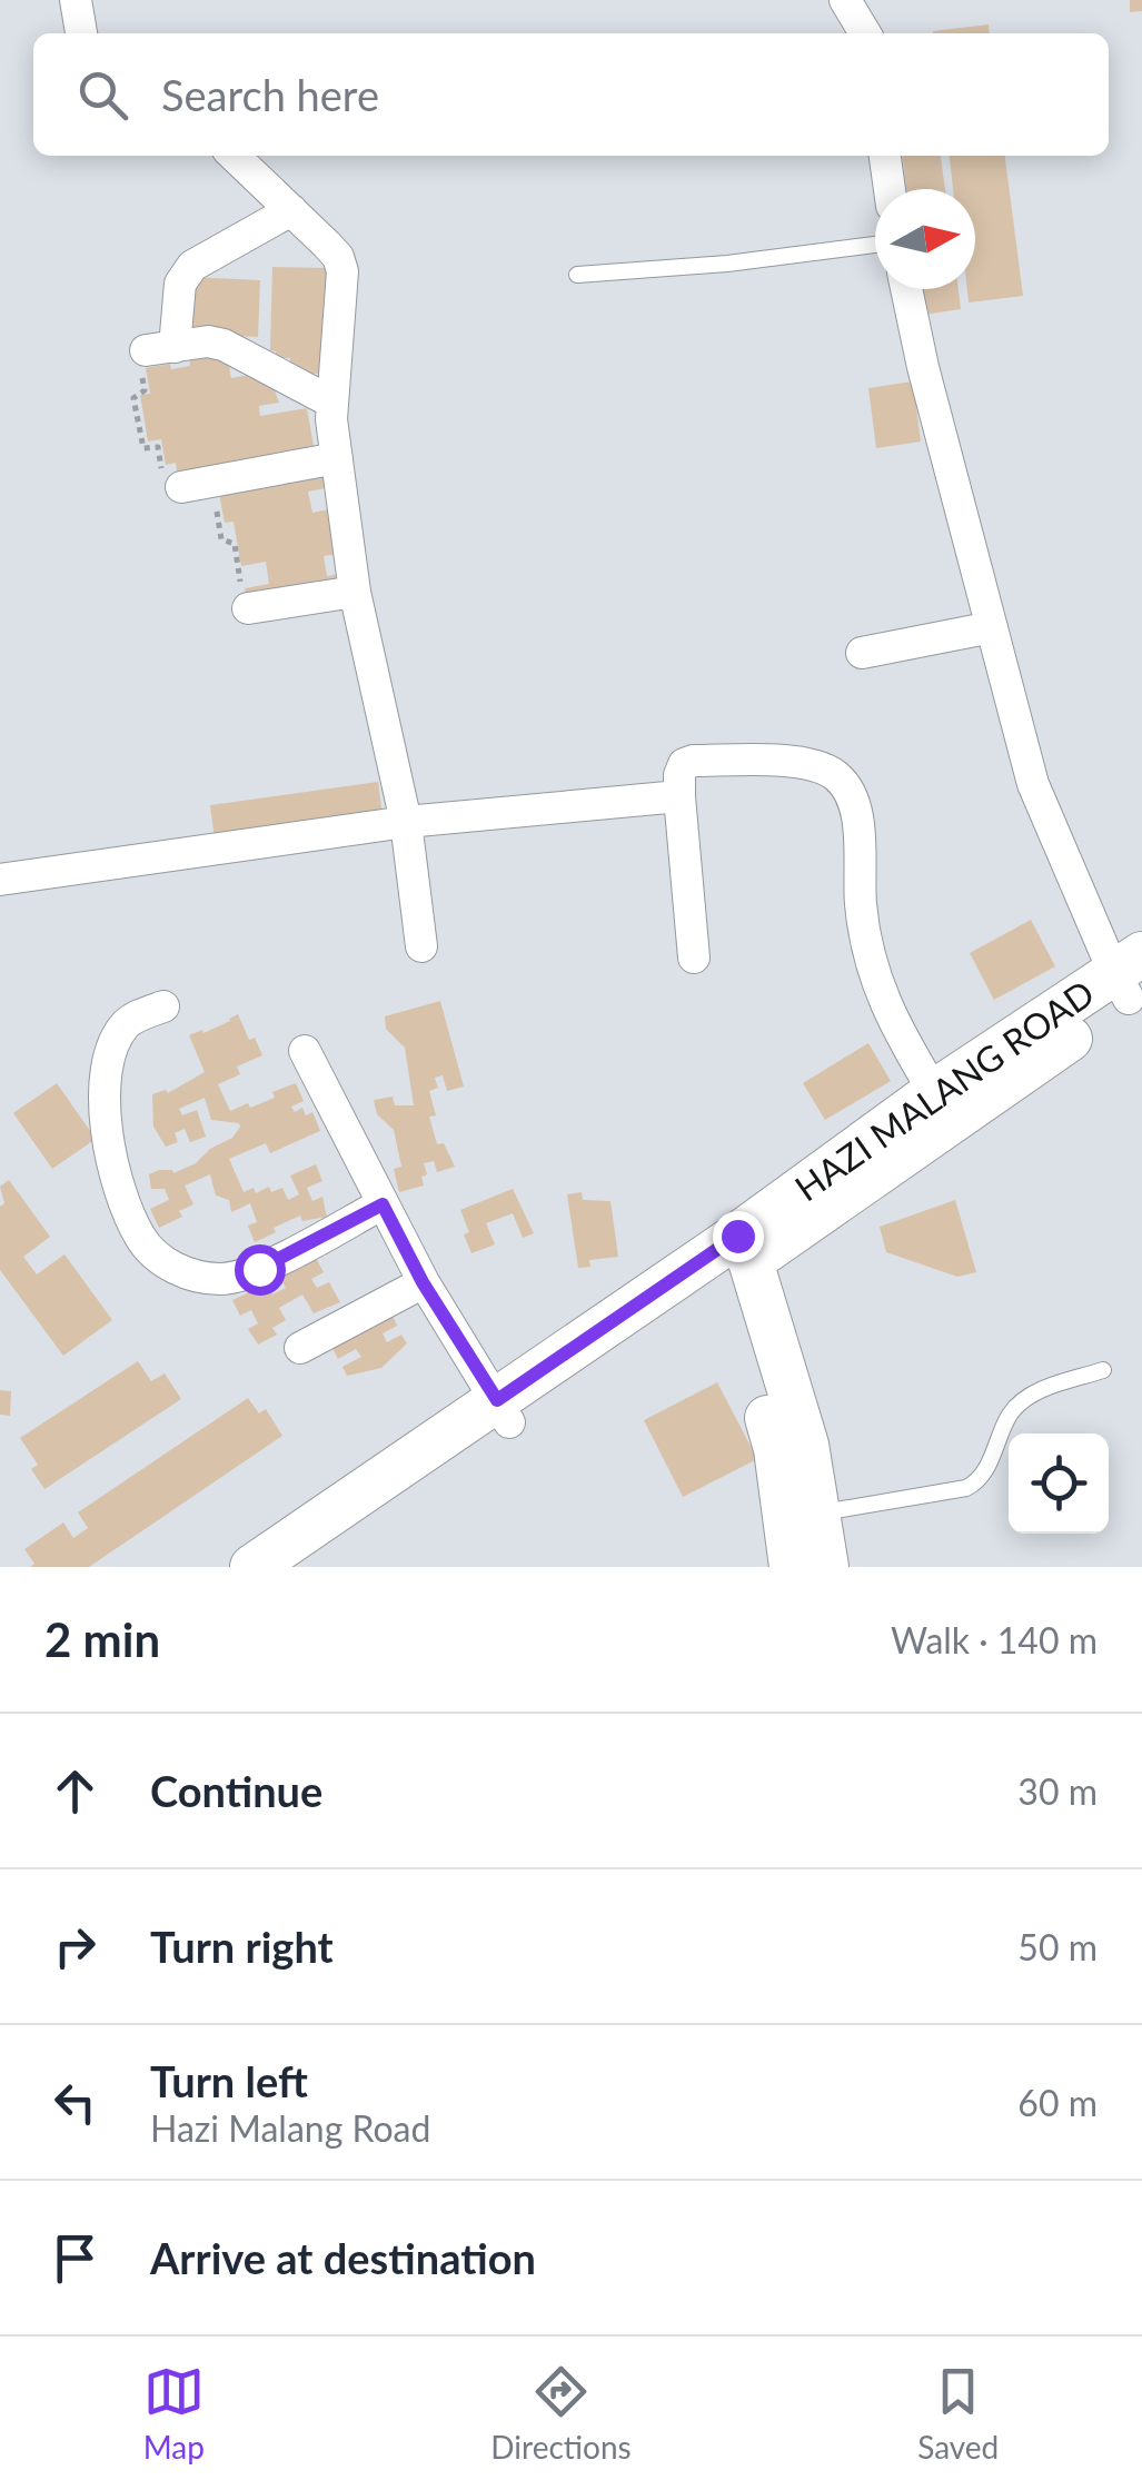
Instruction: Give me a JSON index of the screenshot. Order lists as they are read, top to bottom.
{
  "streets": {
    "main road": ["HAZI MALANG ROAD"]
  },
  "north": "right",
  "page": {
    "search": "Search here",
    "heading": ["2 min", "Walk · 140 m"],
    "list": [
      ["Continue", "30 m"],
      ["Turn right", "50 m"],
      ["Turn left", "Hazi Malang Road", "60 m"],
      "Arrive at destination"
    ],
    "nav": ["Map", "Directions", "Saved"]
  }
}
